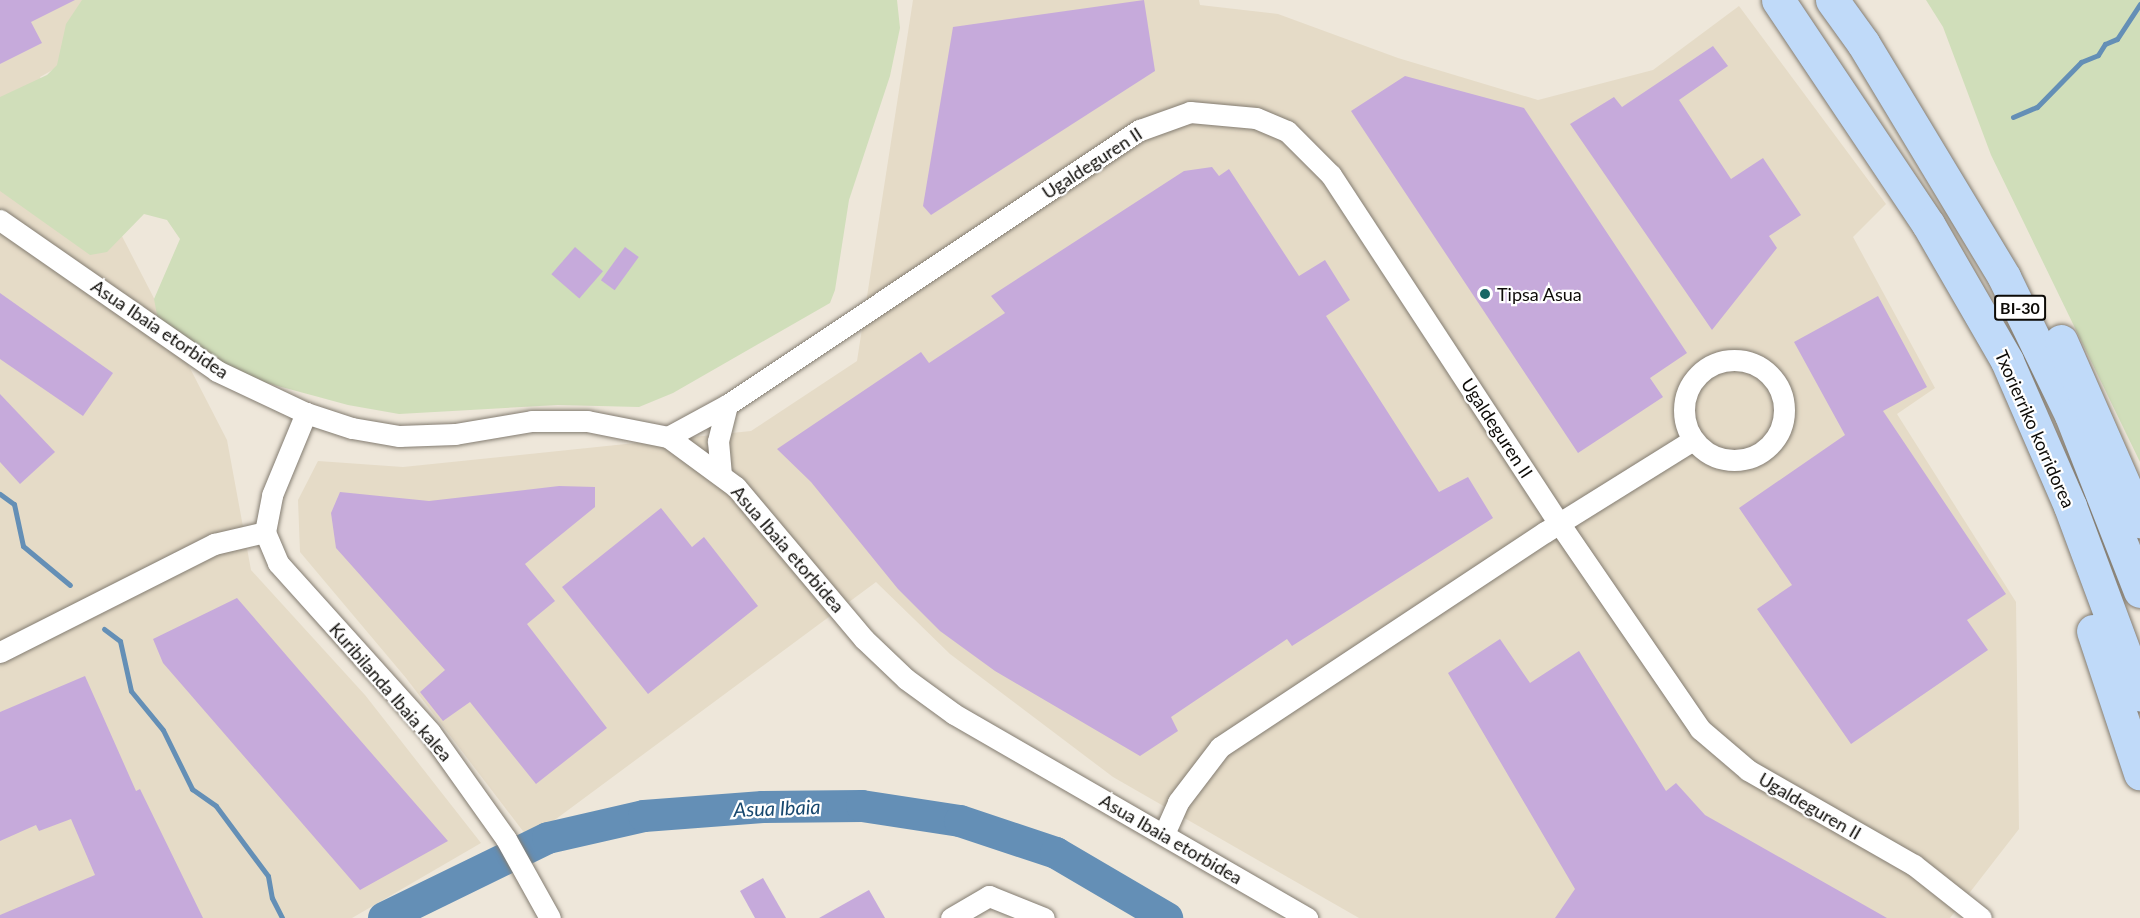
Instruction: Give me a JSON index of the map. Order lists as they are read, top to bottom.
{
  "streets": {
    "highway": ["BI-30", "Txorierriko korridorea"],
    "street": ["Ugaldeguren II", "Asua Ibaia etorbidea", "Kuribilanda Ibaia kalea"]
  },
  "crossings": [
    ["Ugaldeguren II", "Asua Ibaia etorbidea"]
  ],
  "water": ["Asua Ibaia"],
  "places": ["Tipsa Asua"]
}
